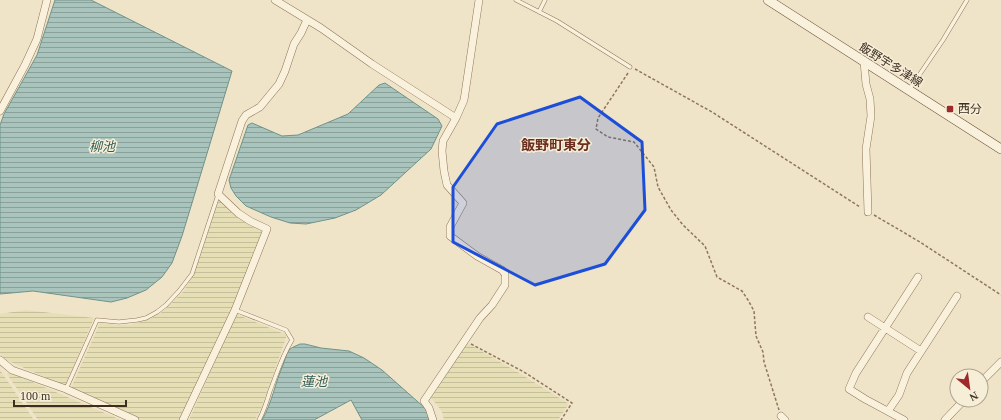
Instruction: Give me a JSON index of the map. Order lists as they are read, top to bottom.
{
  "streets": {
    "main road": ["飯野宇多津線"]
  },
  "districts": ["飯野町東分"],
  "water": ["柳池", "蓮池"],
  "places": {
    "transit": ["西分"]
  },
  "scale_bar": "100 m",
  "north": "bottom right"
}
